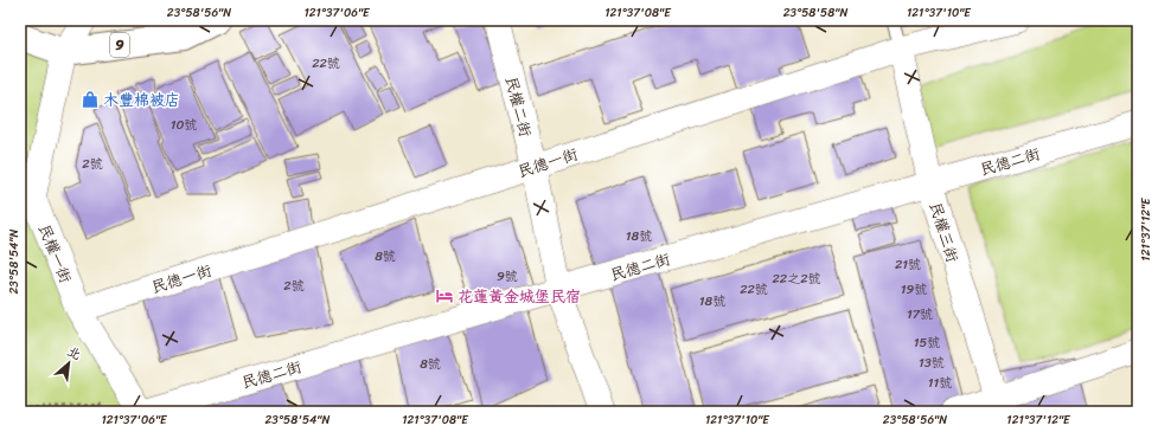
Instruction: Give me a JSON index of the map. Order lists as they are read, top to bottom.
{
  "streets": {
    "main road": ["9"],
    "street": [
      "民權二街",
      "民德二街",
      "民德一街",
      "民權三街",
      "民權一街"
    ]
  },
  "crossings": [
    ["9", "民權一街"],
    ["民權二街", "民德二街"],
    ["民權二街", "民德一街"],
    ["民德二街", "民權三街"],
    ["民德二街", "民權一街"],
    ["民德一街", "民權三街"],
    ["民德一街", "民權一街"]
  ],
  "places": {
    "shop": ["木豐棉被店"],
    "hotel": ["花蓮黃金城堡民宿"]
  },
  "house_numbers": [
    "22號",
    "10號",
    "2號",
    "18號",
    "8號",
    "21號",
    "9號",
    "22之2號",
    "2號",
    "22號",
    "19號",
    "18號",
    "17號",
    "15號",
    "13號",
    "8號",
    "11號"
  ],
  "north": "top right",
  "coordinates": [
    "23°58'56\"N",
    "121°37'06\"E",
    "121°37'08\"E",
    "23°58'58\"N",
    "121°37'10\"E",
    "121°37'12\"E",
    "23°58'54\"N"
  ]
}
